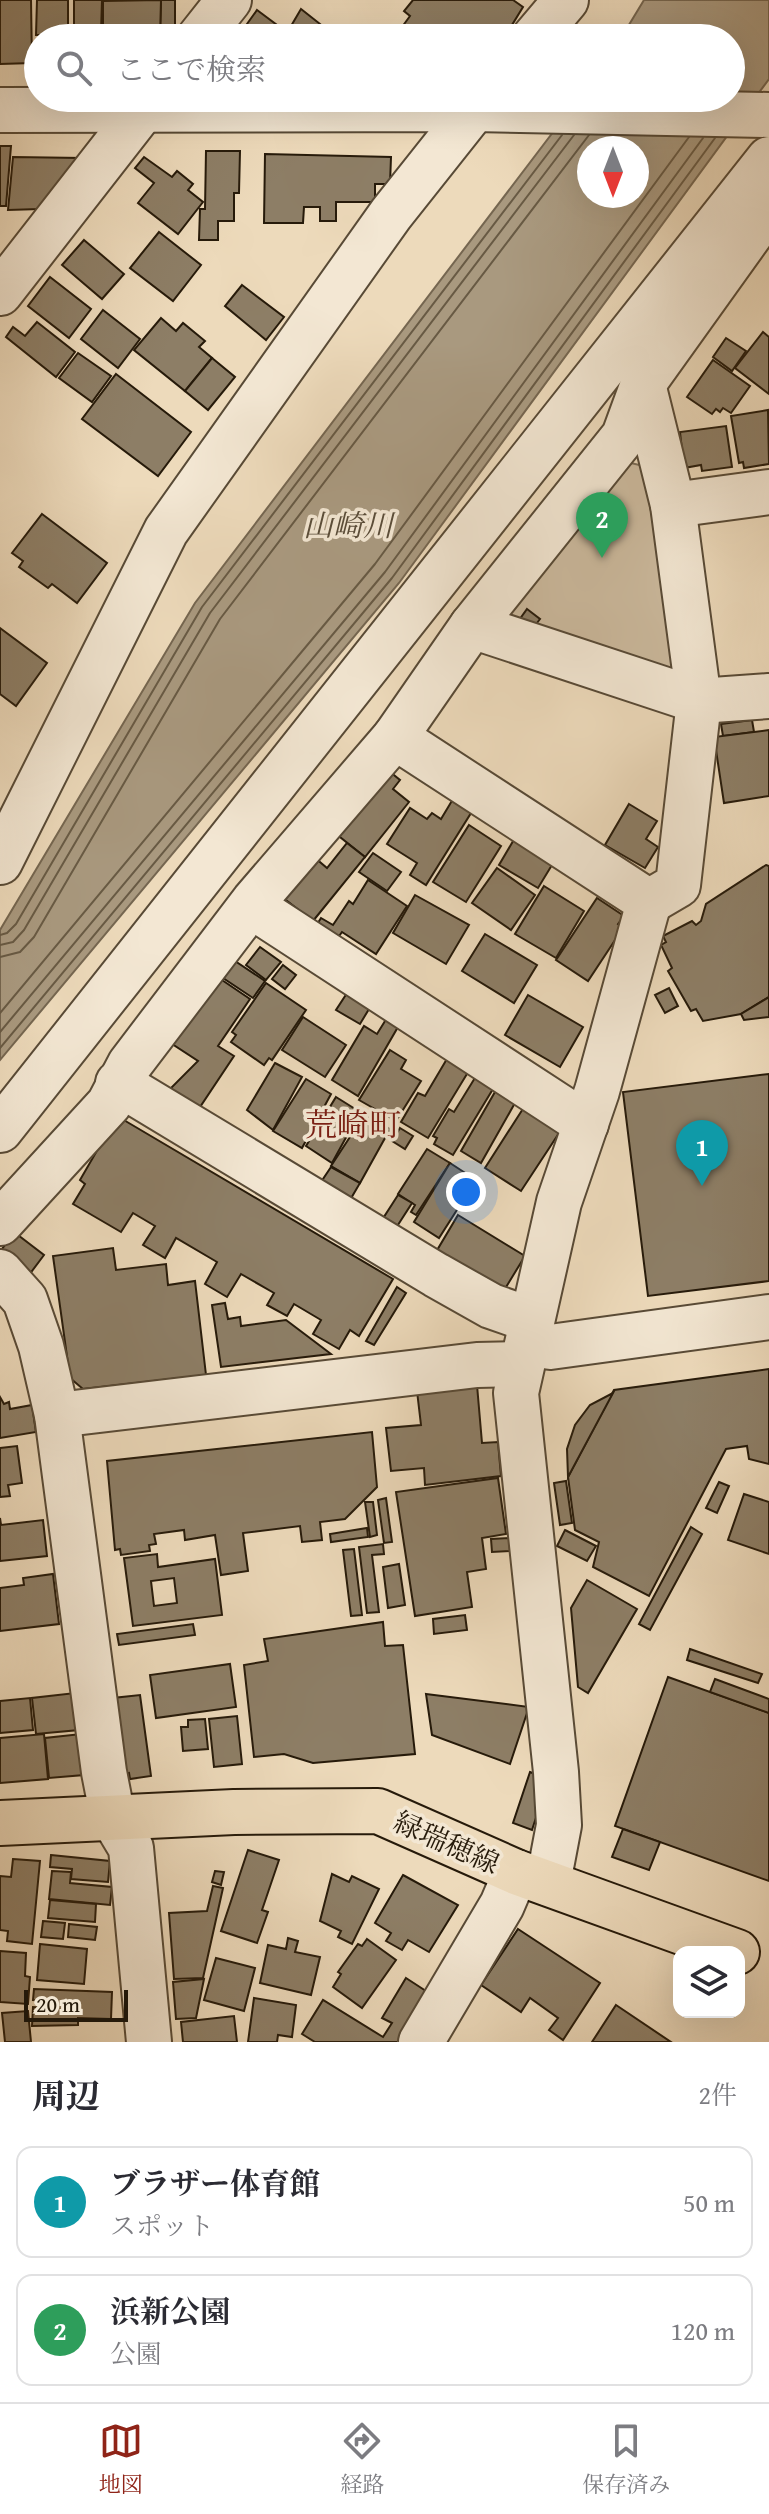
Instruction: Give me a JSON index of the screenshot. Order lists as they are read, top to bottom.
{
  "streets": {
    "main road": ["緑瑞穂線"]
  },
  "districts": ["荒崎町"],
  "water": ["山崎川"],
  "scale_bar": "20 m",
  "north": "bottom",
  "page": {
    "search": "ここで検索",
    "pins": ["2", "1"],
    "scale": "20 m",
    "heading": ["周辺", "2件"],
    "list": [
      {
        "mark": "1",
        "name": "ブラザー体育館",
        "note": "スポット",
        "value": "50 m"
      },
      {
        "mark": "2",
        "name": "浜新公園",
        "note": "公園",
        "value": "120 m"
      }
    ],
    "nav": ["地図", "経路", "保存済み"]
  }
}
